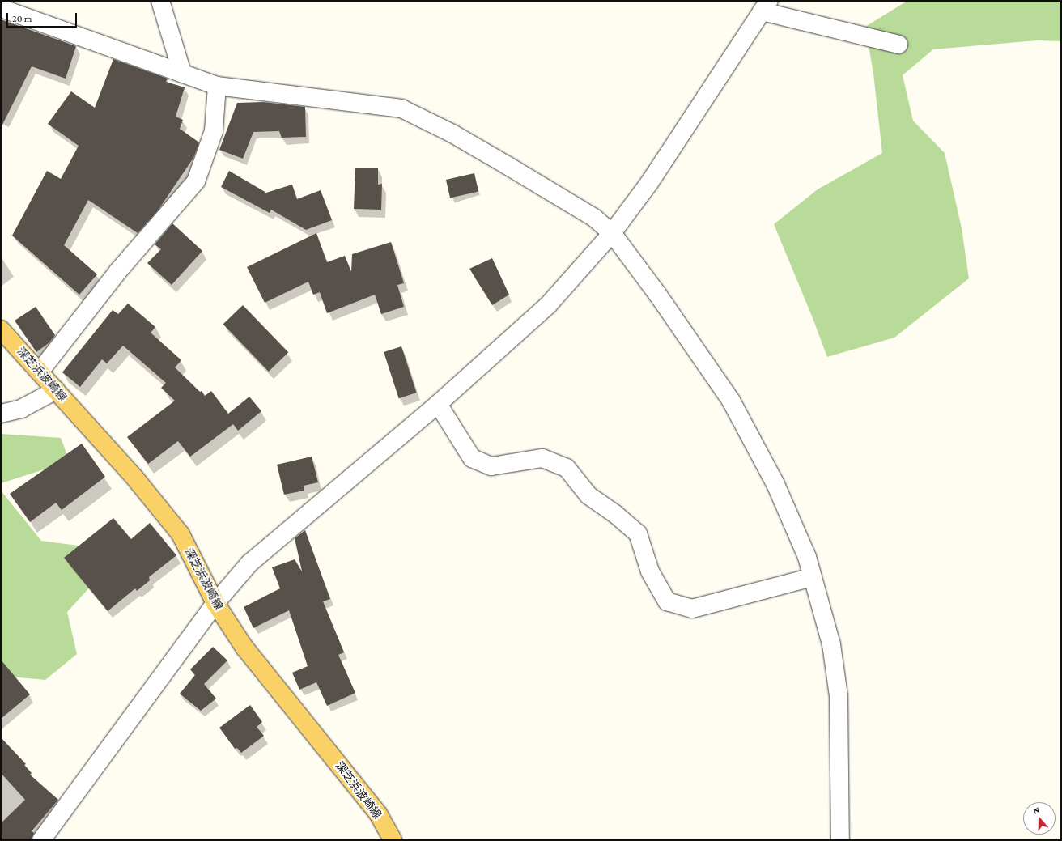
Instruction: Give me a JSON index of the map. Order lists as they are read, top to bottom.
{
  "streets": {
    "main road": ["深芝浜波崎線"]
  },
  "scale_bar": "20 m",
  "north": "top"
}
